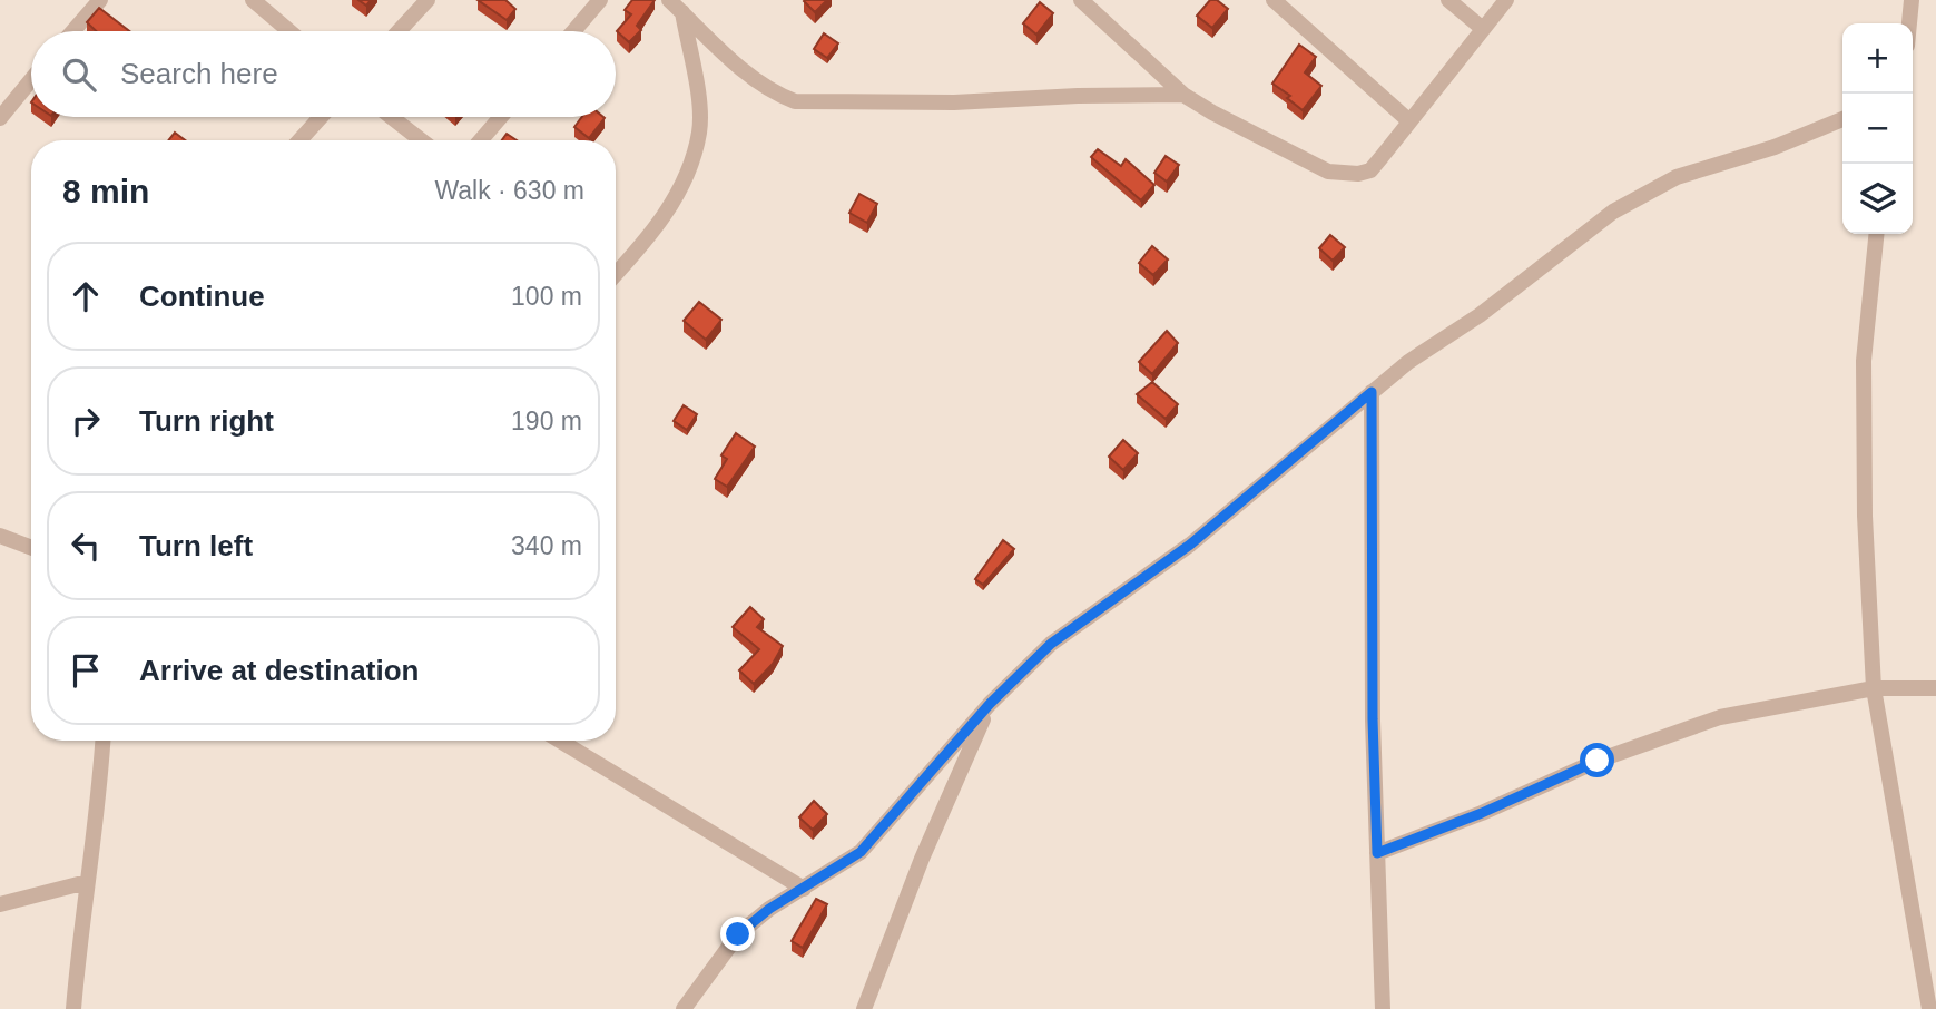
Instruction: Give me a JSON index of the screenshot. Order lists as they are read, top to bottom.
{
  "page": {
    "map_buttons": ["+", "−"],
    "search": "Search here",
    "heading": ["8 min", "Walk · 630 m"],
    "list": [
      ["Continue", "100 m"],
      ["Turn right", "190 m"],
      ["Turn left", "340 m"],
      "Arrive at destination"
    ]
  }
}
